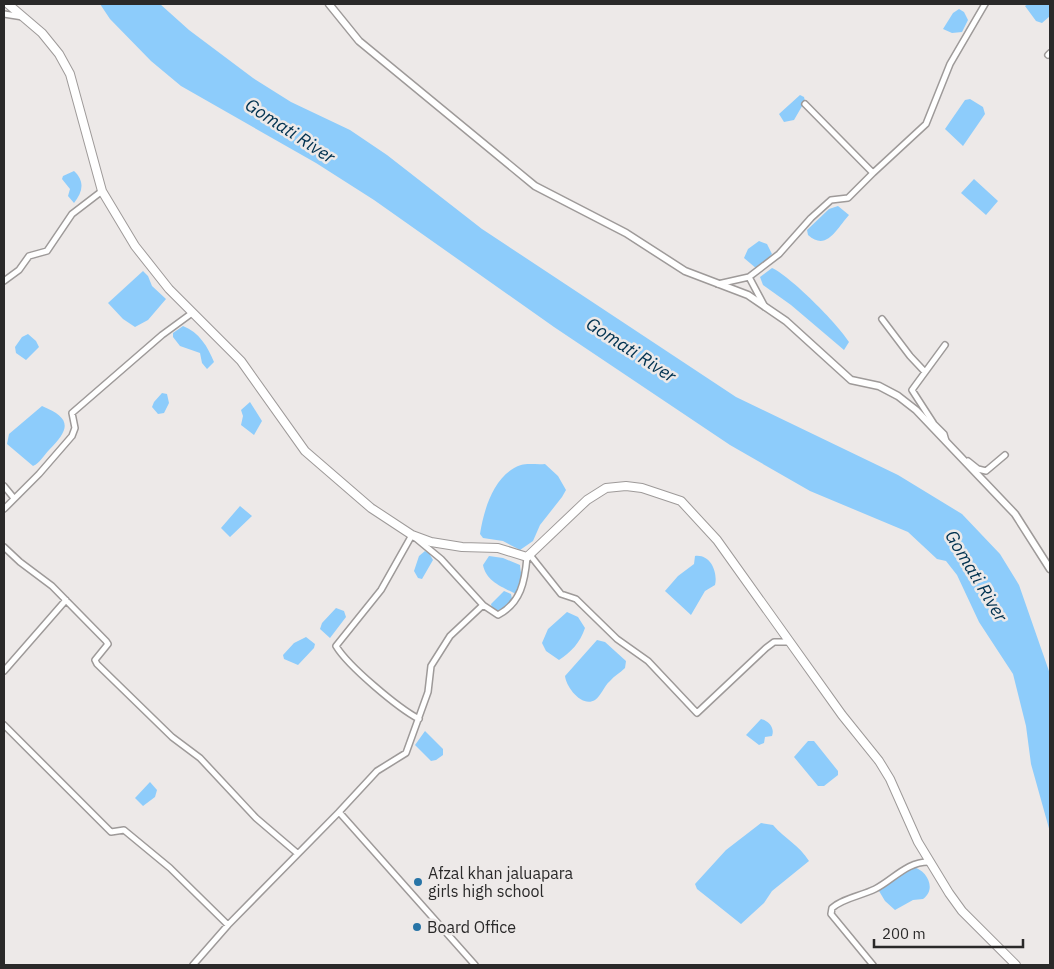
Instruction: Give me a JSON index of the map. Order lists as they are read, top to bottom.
{
  "water": ["Gomati River"],
  "places": ["Afzal khan jaluapara girls high school", "Board Office"],
  "scale_bar": "200 m"
}
